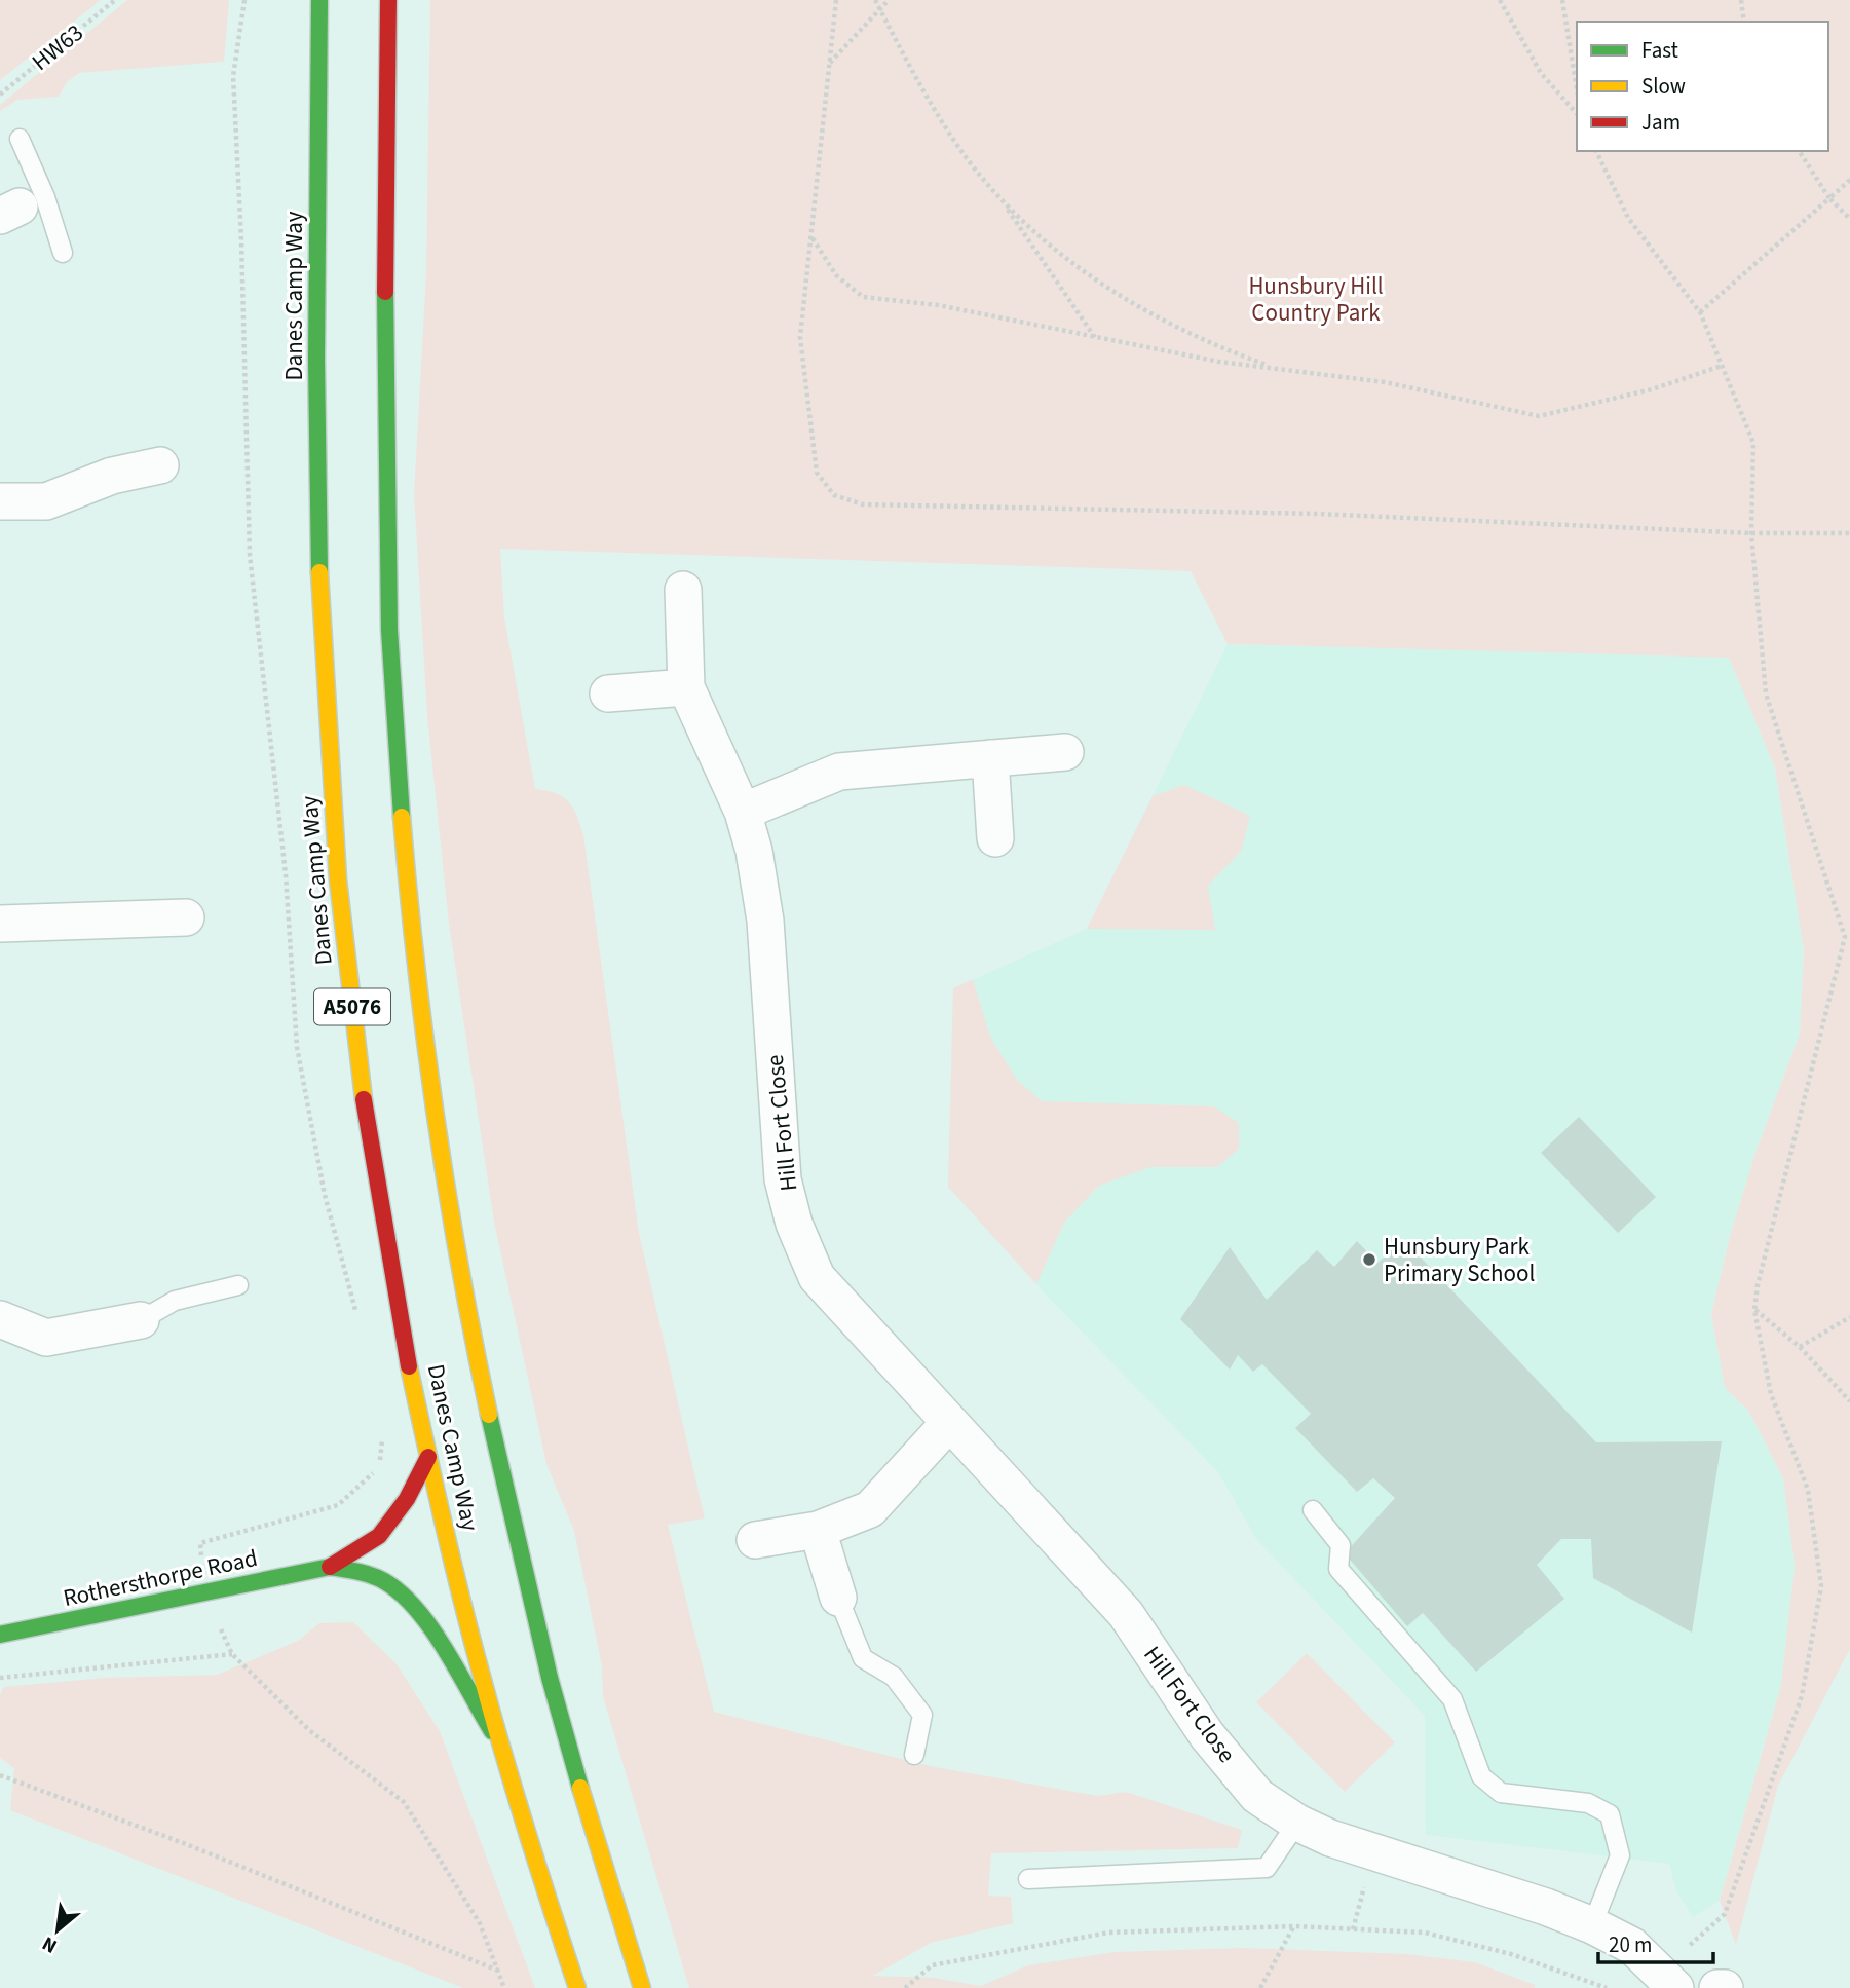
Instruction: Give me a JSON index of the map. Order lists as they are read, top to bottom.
{
  "streets": {
    "main road": ["Danes Camp Way", "A5076", "Rothersthorpe Road"],
    "street": ["Hill Fort Close"],
    "path": ["HW63"]
  },
  "crossings": [
    ["Danes Camp Way", "Rothersthorpe Road"]
  ],
  "parks": ["Hunsbury Hill Country Park"],
  "places": ["Hunsbury Park Primary School"],
  "legend": ["Fast", "Slow", "Jam"],
  "scale_bar": "20 m",
  "north": "bottom left"
}
